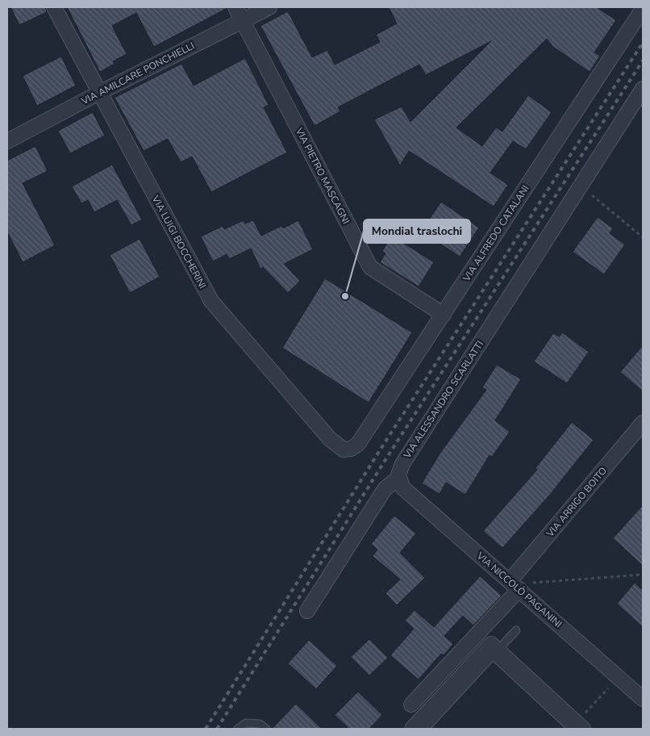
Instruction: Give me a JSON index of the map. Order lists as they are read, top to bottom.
{
  "streets": {
    "street": [
      "VIA AMILCARE PONCHIELLI",
      "VIA PIETRO MASCAGNI",
      "VIA ALFREDO CATALANI",
      "VIA LUIGI BOCCHERINI",
      "VIA ALESSANDRO SCARLATTI",
      "VIA ARRIGO BOITO",
      "VIA NICCOLÒ PAGANINI"
    ]
  },
  "crossings": [
    ["VIA AMILCARE PONCHIELLI", "VIA PIETRO MASCAGNI"],
    ["VIA AMILCARE PONCHIELLI", "VIA LUIGI BOCCHERINI"],
    ["VIA PIETRO MASCAGNI", "VIA ALFREDO CATALANI"],
    ["VIA ALFREDO CATALANI", "VIA LUIGI BOCCHERINI"],
    ["VIA ALESSANDRO SCARLATTI", "VIA NICCOLÒ PAGANINI"],
    ["VIA ARRIGO BOITO", "VIA NICCOLÒ PAGANINI"]
  ],
  "places": ["Mondial traslochi"]
}
